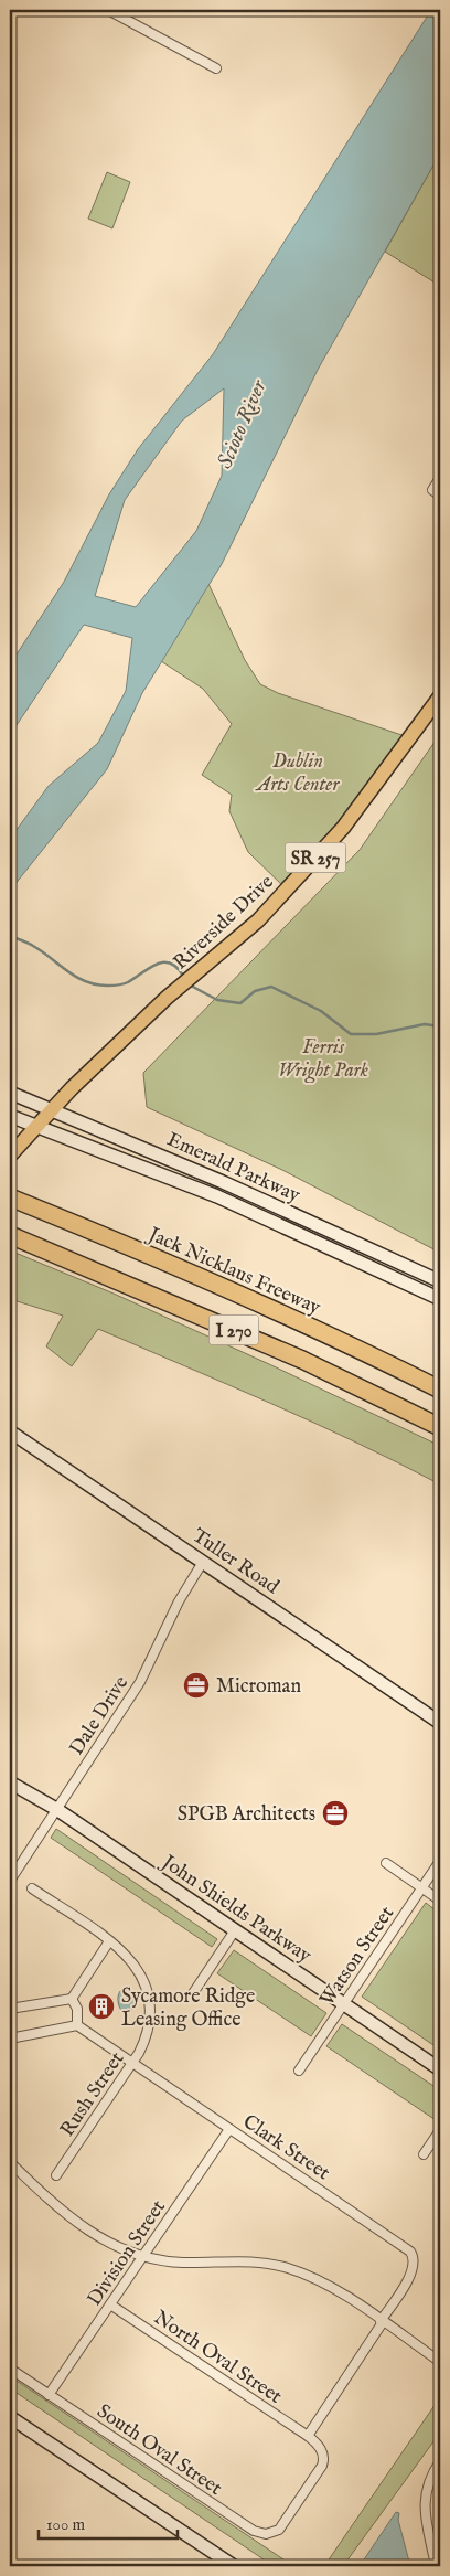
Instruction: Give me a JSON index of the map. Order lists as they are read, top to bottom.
{
  "streets": {
    "highway": ["Jack Nicklaus Freeway", "I 270"],
    "main road": ["SR 257", "Riverside Drive"],
    "street": [
      "Emerald Parkway",
      "Tuller Road",
      "Dale Drive",
      "John Shields Parkway",
      "Watson Street",
      "Rush Street",
      "Clark Street",
      "Division Street",
      "North Oval Street",
      "South Oval Street"
    ]
  },
  "crossings": [
    ["Riverside Drive", "Emerald Parkway"],
    ["Tuller Road", "Dale Drive"],
    ["Dale Drive", "John Shields Parkway"],
    ["John Shields Parkway", "Watson Street"],
    ["Rush Street", "Clark Street"],
    ["Clark Street", "Division Street"],
    ["Clark Street", "North Oval Street"],
    ["Clark Street", "South Oval Street"],
    ["Division Street", "North Oval Street"],
    ["Division Street", "South Oval Street"],
    ["North Oval Street", "South Oval Street"]
  ],
  "water": ["Scioto River"],
  "parks": ["Dublin Arts Center", "Ferris Wright Park"],
  "places": {
    "office": ["Microman", "SPGB Architects"],
    "building": ["Sycamore Ridge Leasing Office"]
  },
  "scale_bar": "100 m"
}
